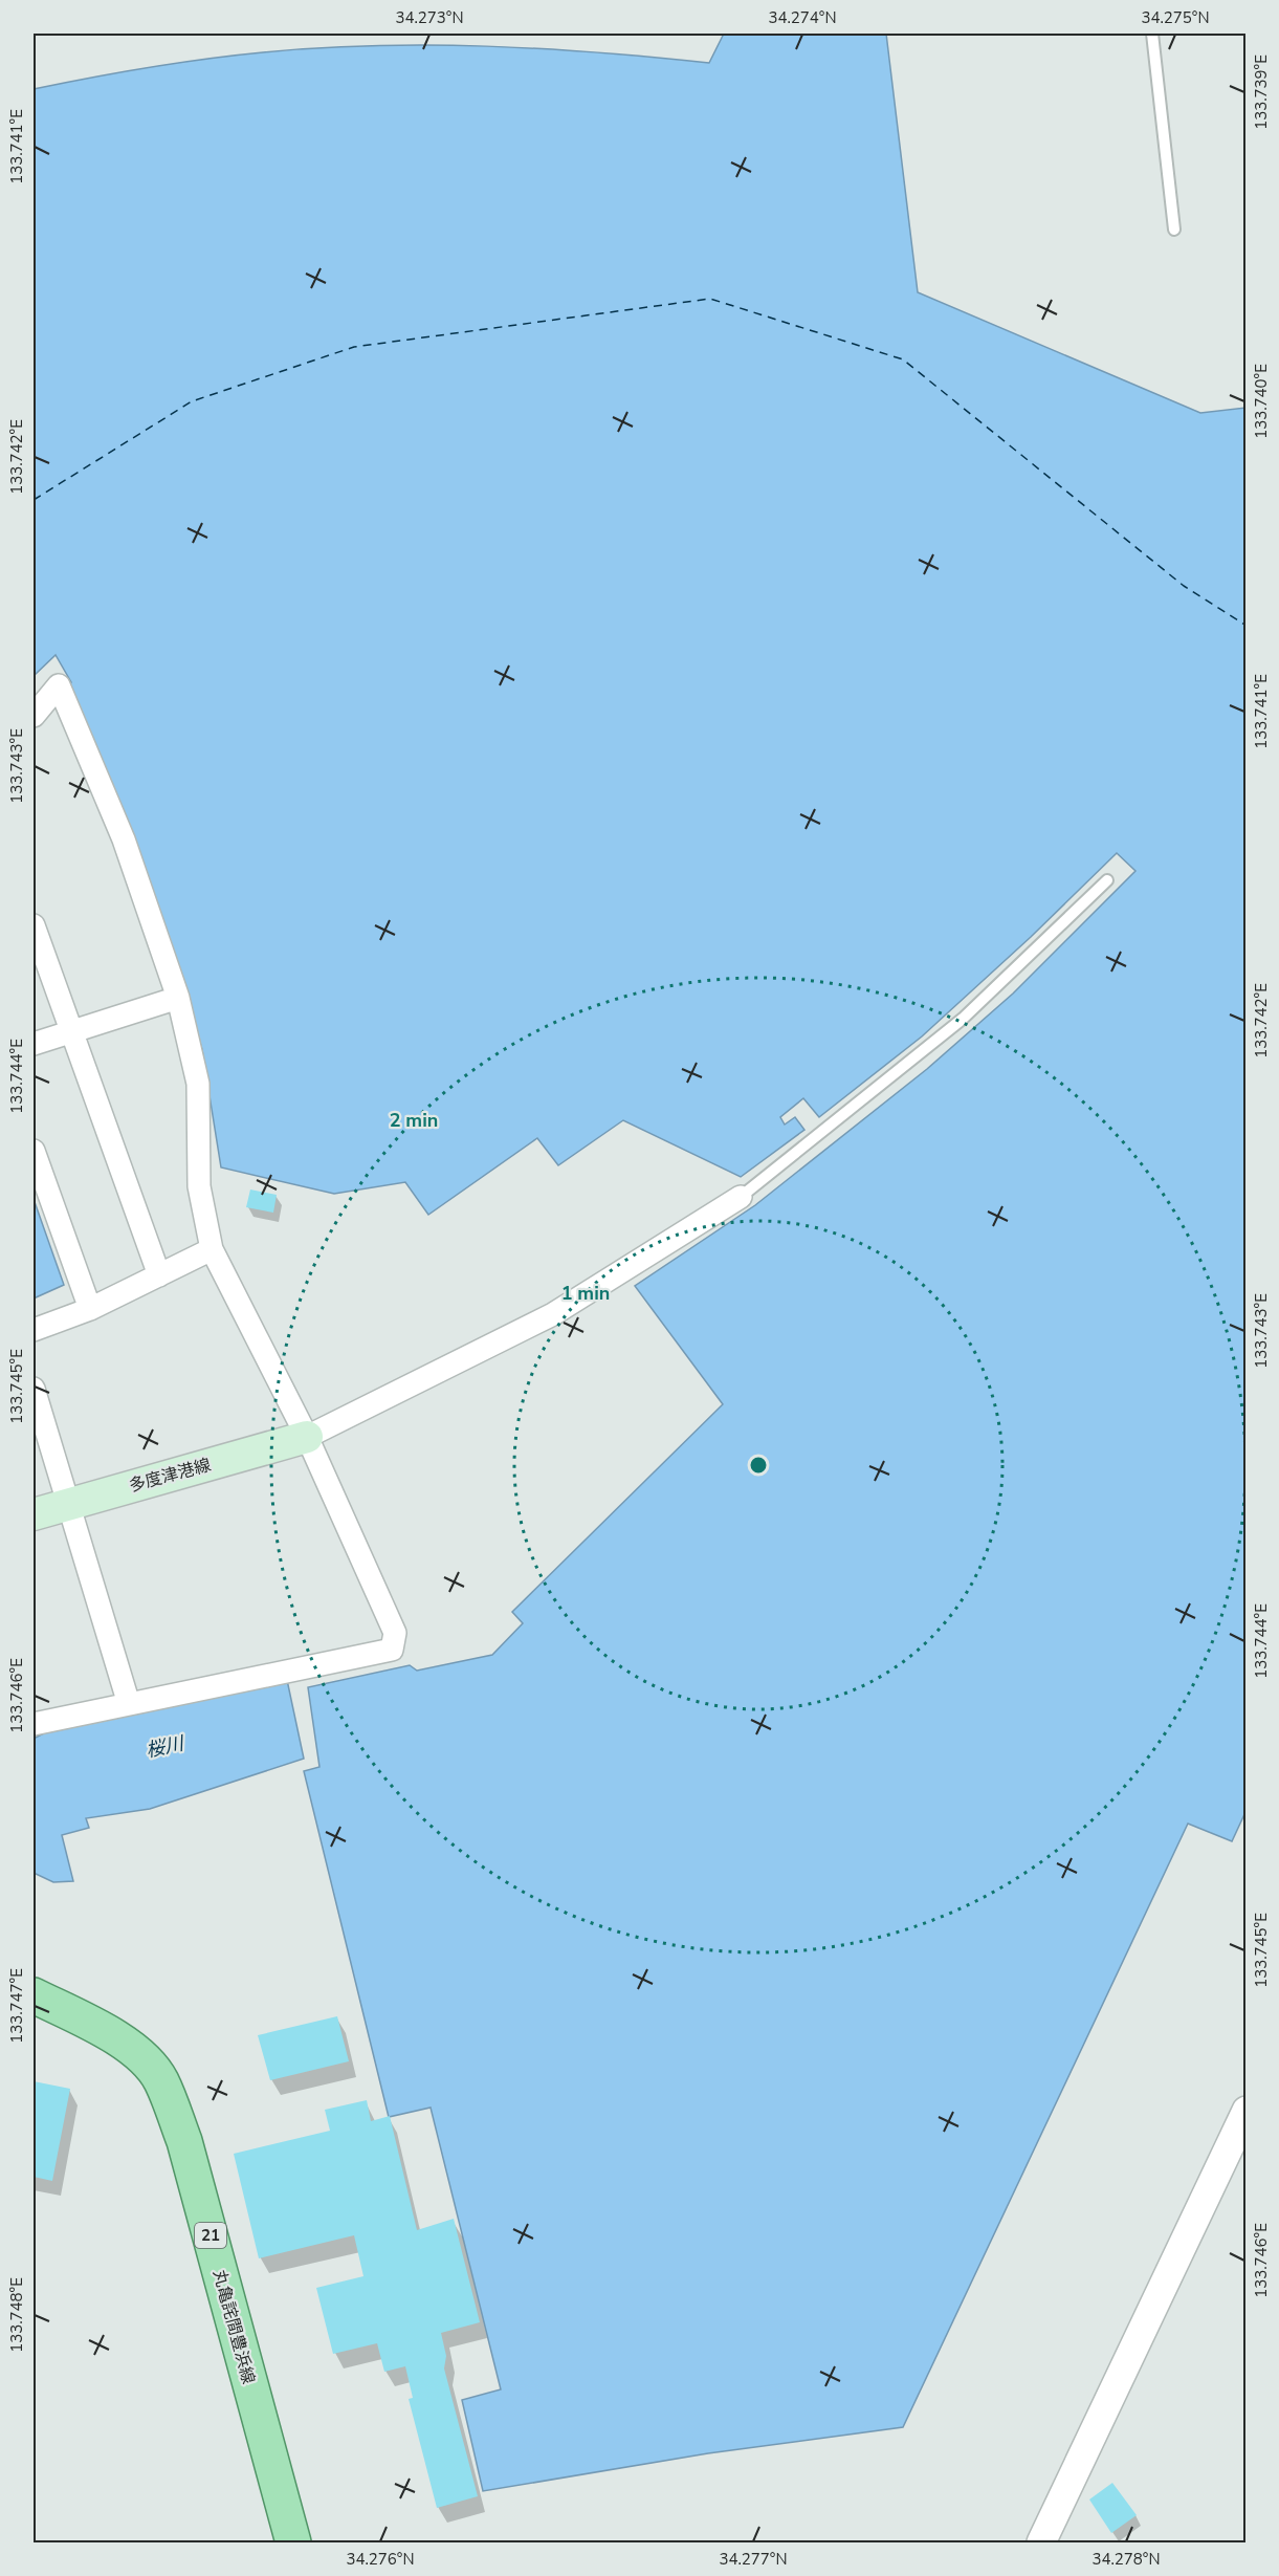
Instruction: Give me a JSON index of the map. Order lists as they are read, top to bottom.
{
  "streets": {
    "main road": ["多度津港線", "21", "丸亀詫間豊浜線"]
  },
  "water": ["桜川"],
  "coordinates": [
    "34.273°N",
    "34.274°N",
    "34.275°N",
    "133.739°E",
    "133.741°E",
    "133.740°E",
    "133.742°E",
    "133.743°E",
    "133.744°E",
    "133.745°E",
    "133.746°E",
    "133.747°E",
    "133.748°E",
    "34.276°N",
    "34.277°N",
    "34.278°N"
  ],
  "rings": ["2 min", "1 min"]
}
